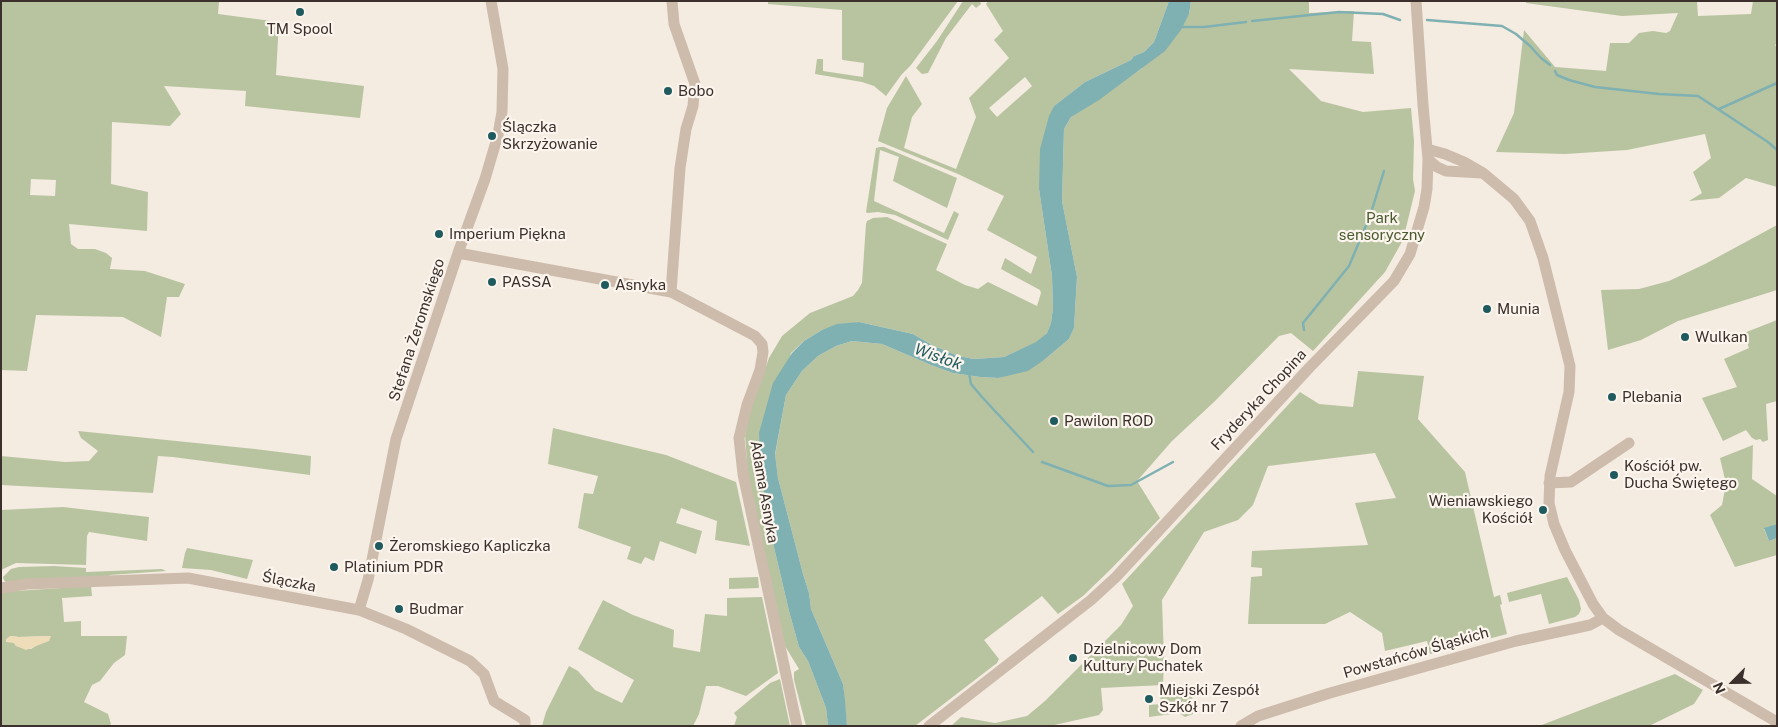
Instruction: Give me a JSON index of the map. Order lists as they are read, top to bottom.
{
  "streets": {
    "street": [
      "Stefana Żeromskiego",
      "Fryderyka Chopina",
      "Adama Asnyka",
      "Ślączka",
      "Powstańców Śląskich"
    ]
  },
  "crossings": [
    ["Stefana Żeromskiego", "Adama Asnyka"],
    ["Stefana Żeromskiego", "Ślączka"]
  ],
  "water": ["Wisłok"],
  "parks": ["Park sensoryczny"],
  "places": [
    "TM Spool",
    "Bobo",
    "Ślączka Skrzyżowanie",
    "Imperium Piękna",
    "PASSA",
    "Asnyka",
    "Munia",
    "Wulkan",
    "Plebania",
    "Pawilon ROD",
    "Kościół pw. Ducha Świętego",
    "Wieniawskiego Kościół",
    "Żeromskiego Kapliczka",
    "Platinium PDR",
    "Budmar",
    "Dzielnicowy Dom Kultury Puchatek",
    "Miejski Zespół Szkół nr 7"
  ],
  "north": "bottom left"
}
